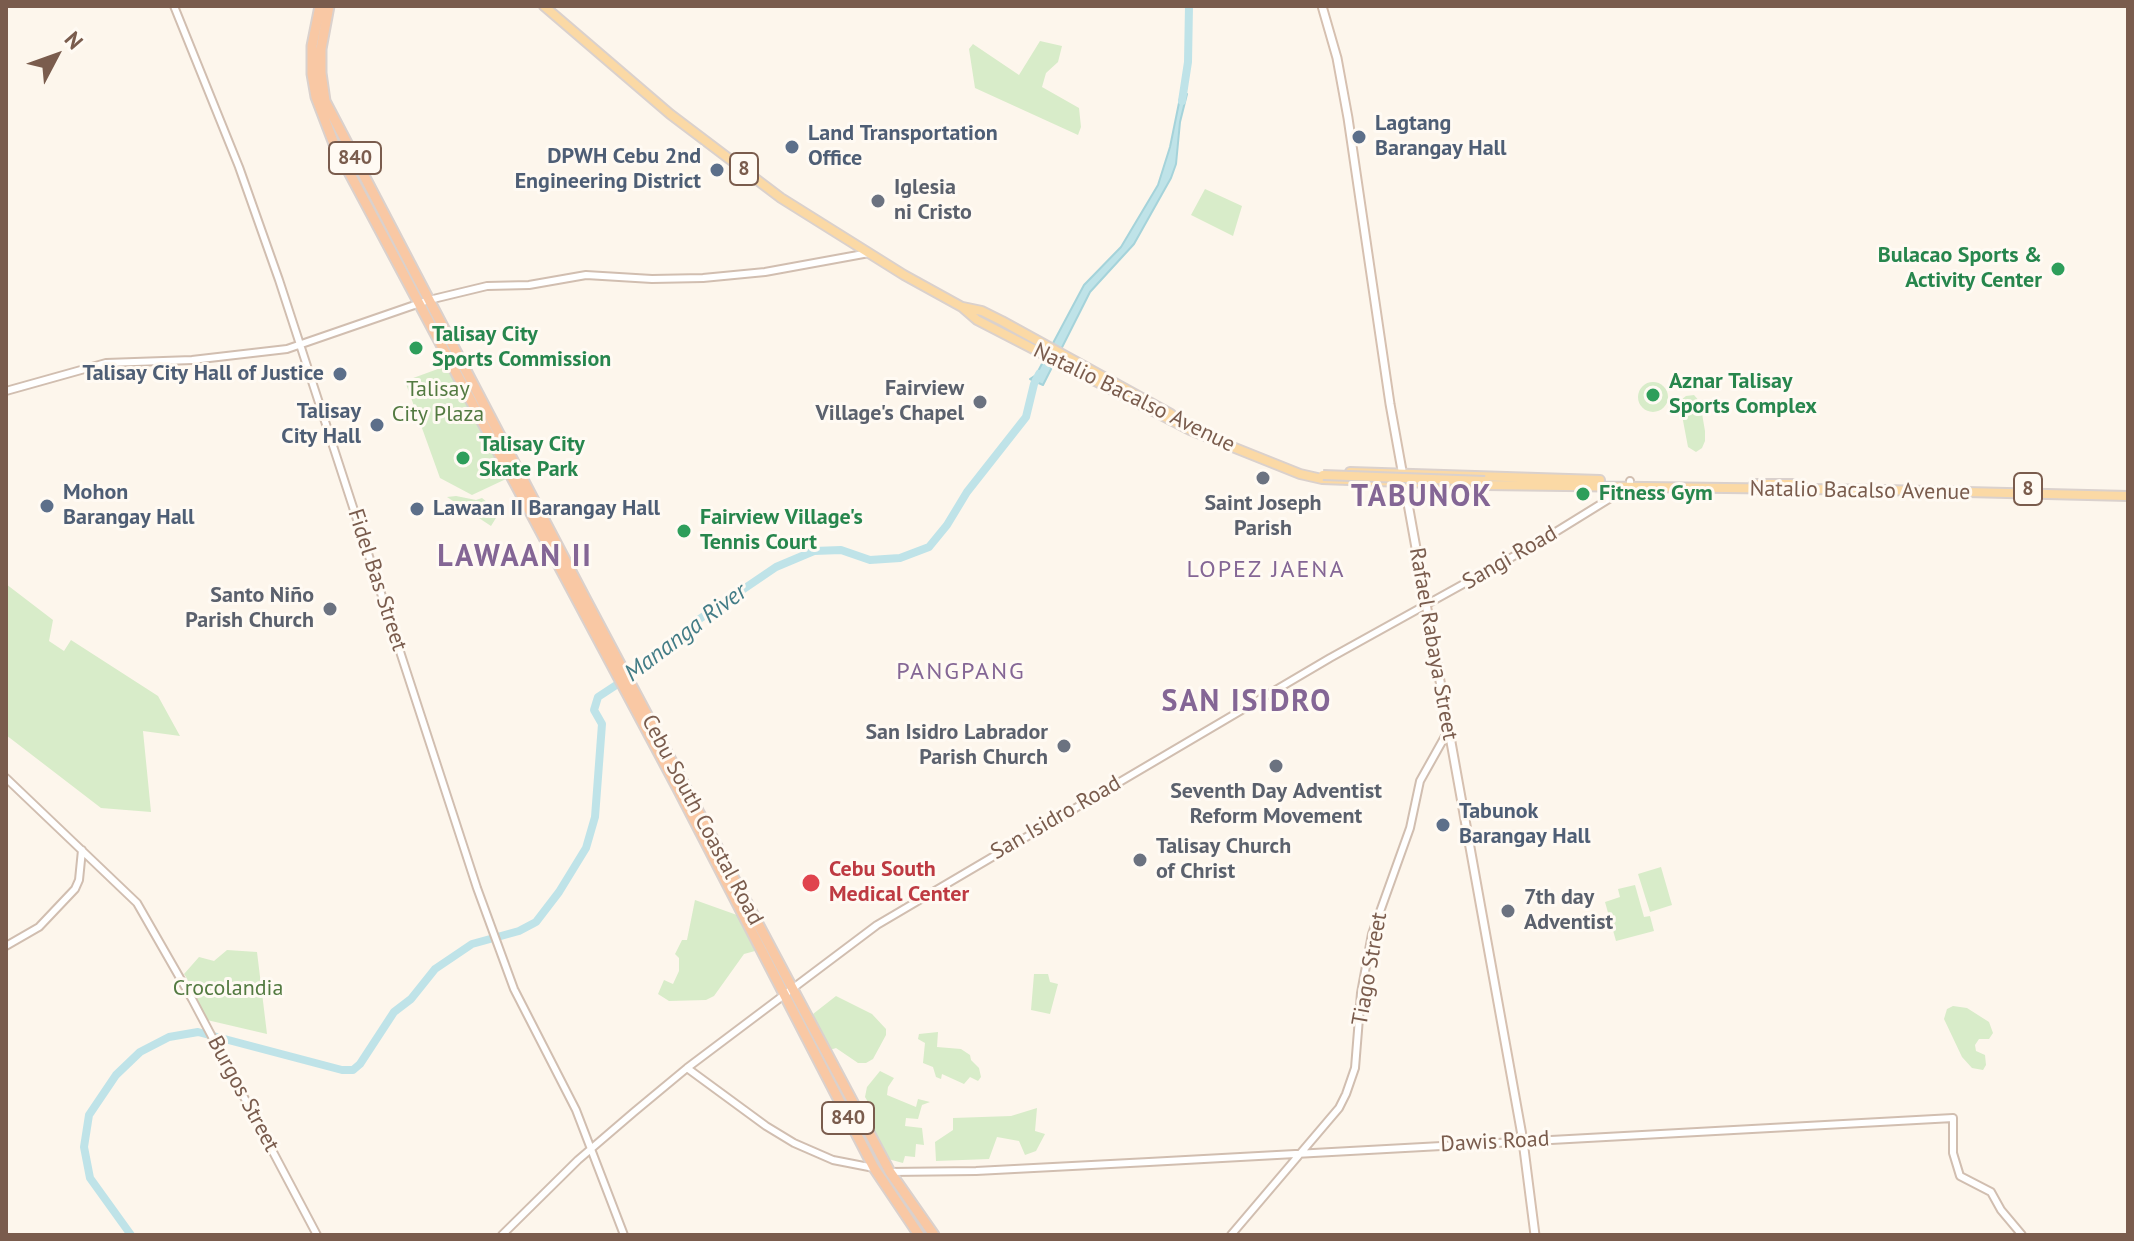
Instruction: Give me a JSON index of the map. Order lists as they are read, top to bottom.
{
  "streets": {
    "highway": ["840", "Cebu South Coastal Road"],
    "main road": ["8", "Natalio Bacalso Avenue", "Rafael Rabaya Street"],
    "street": [
      "Sangi Road",
      "Fidel Bas Street",
      "San Isidro Road",
      "Tiago Street",
      "Burgos Street",
      "Dawis Road"
    ]
  },
  "crossings": [
    ["Natalio Bacalso Avenue", "Sangi Road"],
    ["Natalio Bacalso Avenue", "Rafael Rabaya Street"],
    ["Sangi Road", "Rafael Rabaya Street"],
    ["Sangi Road", "San Isidro Road"],
    ["Fidel Bas Street", "San Isidro Road"],
    ["Rafael Rabaya Street", "San Isidro Road"],
    ["Rafael Rabaya Street", "Tiago Street"],
    ["Rafael Rabaya Street", "Dawis Road"],
    ["San Isidro Road", "Cebu South Coastal Road"],
    ["Cebu South Coastal Road", "Dawis Road"],
    ["Tiago Street", "Dawis Road"]
  ],
  "districts": [
    "TABUNOK",
    "LAWAAN II",
    "LOPEZ JAENA",
    "PANGPANG",
    "SAN ISIDRO"
  ],
  "water": ["Mananga River"],
  "parks": ["Talisay City Plaza", "Crocolandia"],
  "places": [
    "Lagtang Barangay Hall",
    "Land Transportation Office",
    "DPWH Cebu 2nd Engineering District",
    "Iglesia ni Cristo",
    "Bulacao Sports & Activity Center",
    "Talisay City Sports Commission",
    "Talisay City Hall of Justice",
    "Aznar Talisay Sports Complex",
    "Fairview Village's Chapel",
    "Talisay City Hall",
    "Talisay City Skate Park",
    "Saint Joseph Parish",
    "Fitness Gym",
    "Mohon Barangay Hall",
    "Lawaan II Barangay Hall",
    "Fairview Village's Tennis Court",
    "Santo Niño Parish Church",
    "San Isidro Labrador Parish Church",
    "Seventh Day Adventist Reform Movement",
    "Tabunok Barangay Hall",
    "Talisay Church of Christ",
    "Cebu South Medical Center",
    "7th day Adventist"
  ],
  "north": "top right"
}
